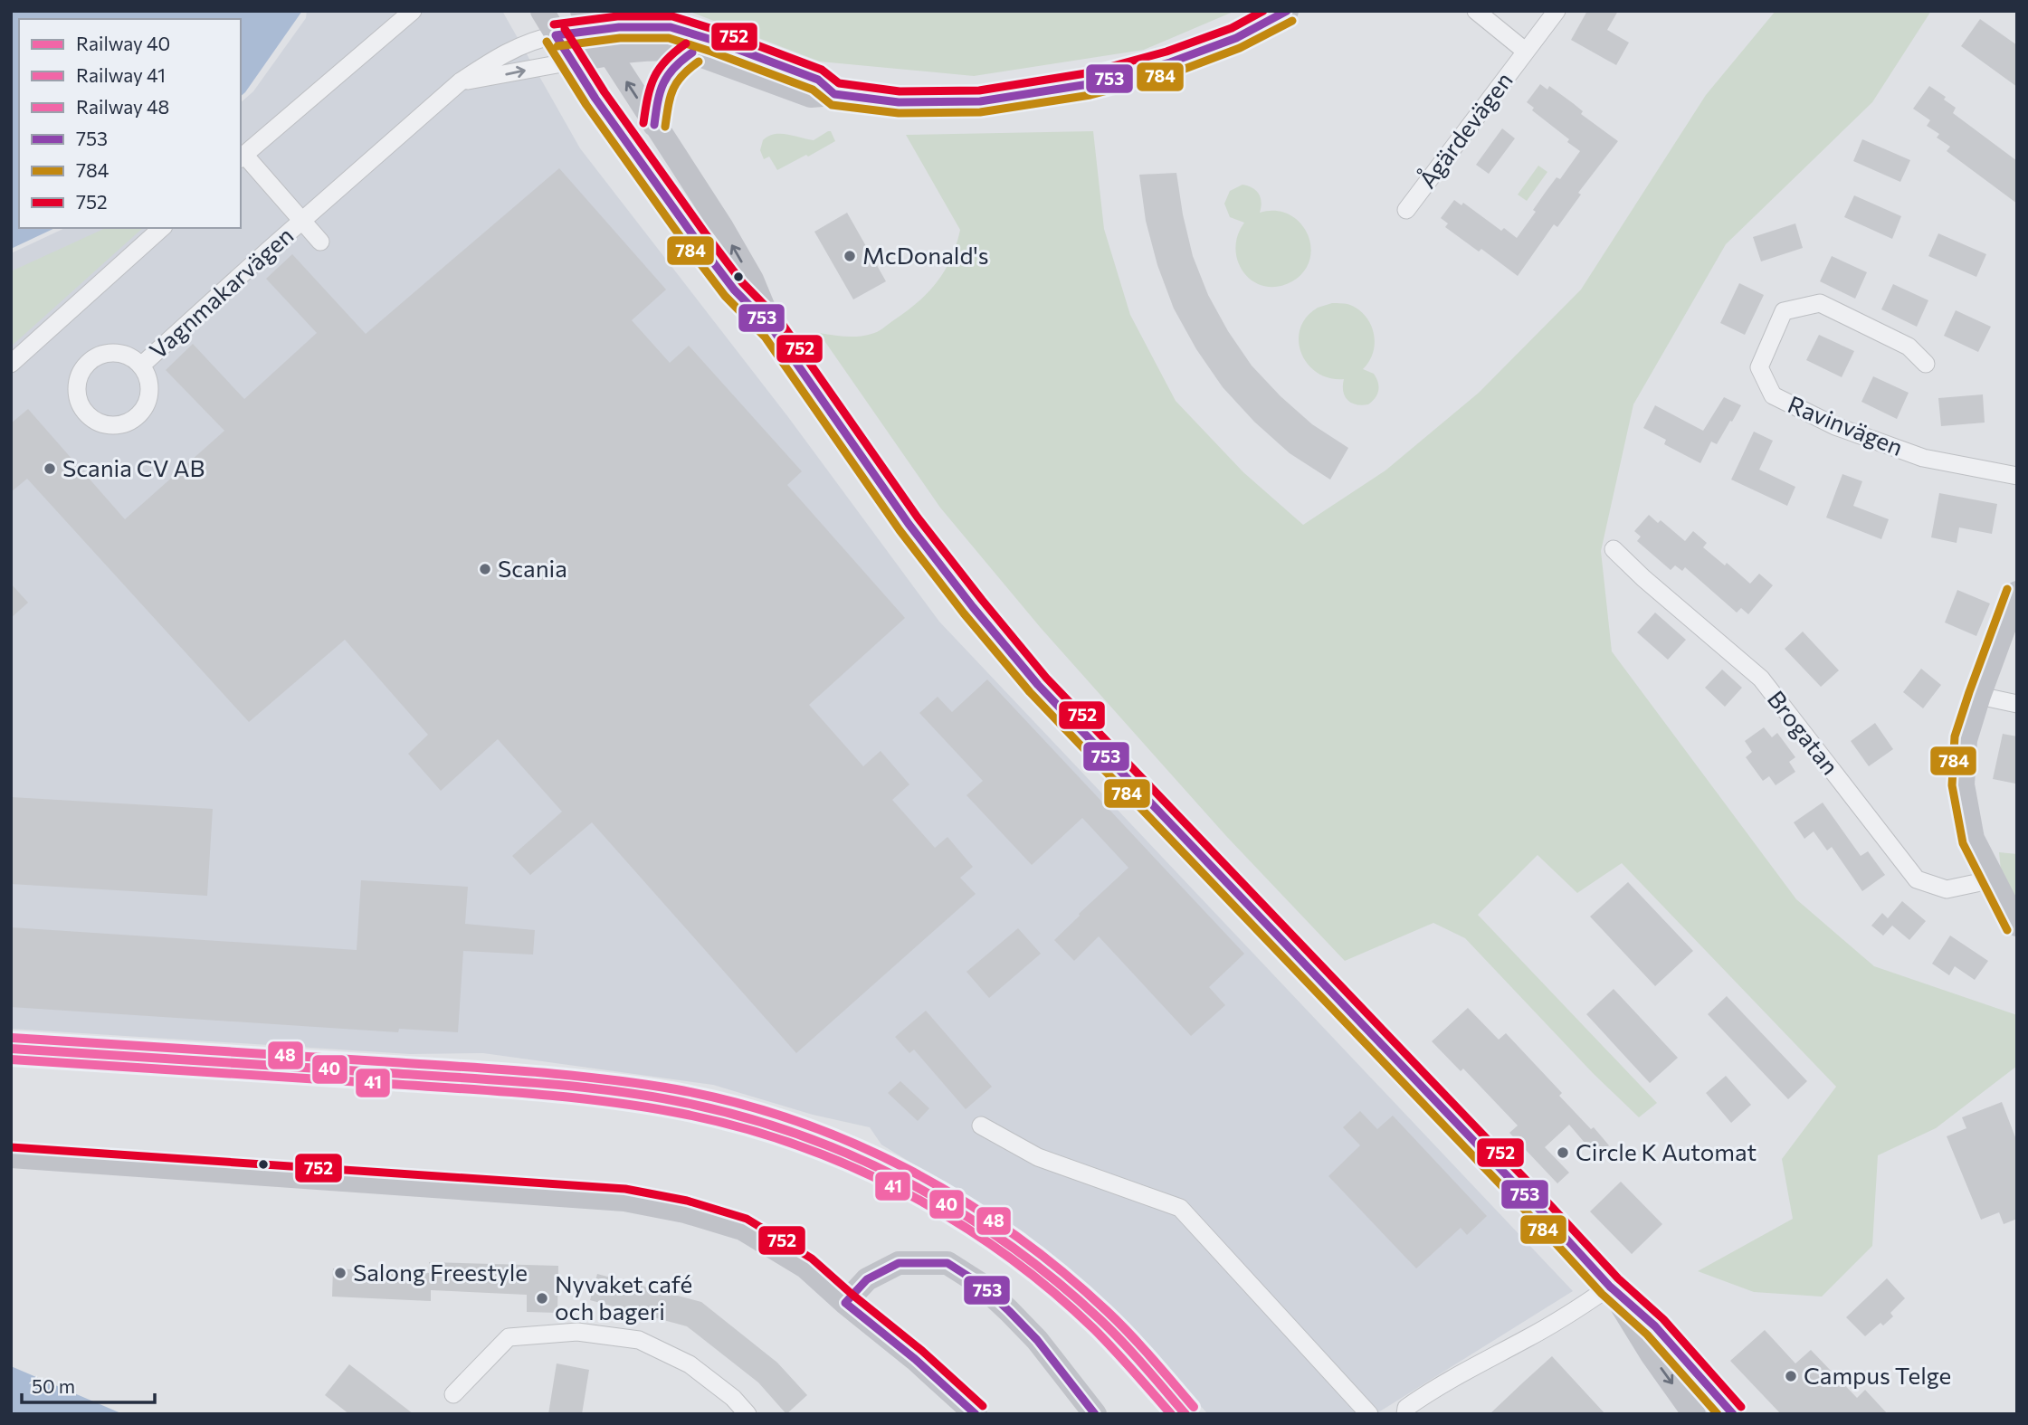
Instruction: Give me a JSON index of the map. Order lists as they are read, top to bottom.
{
  "streets": {
    "street": [
      "Ågärdevägen",
      "Vagnmakarvägen",
      "Ravinvägen",
      "Brogatan"
    ]
  },
  "places": [
    "McDonald's",
    "Scania CV AB",
    "Scania",
    "Circle K Automat",
    "Salong Freestyle",
    "Nyvaket café och bageri",
    "Campus Telge"
  ],
  "lines": [
    "transit line 753",
    "transit line 752",
    "transit line 784",
    "rail line 48",
    "rail line 40",
    "rail line 41"
  ],
  "legend": [
    "Railway 40",
    "Railway 41",
    "Railway 48",
    "753",
    "784",
    "752"
  ],
  "scale_bar": "50 m"
}
